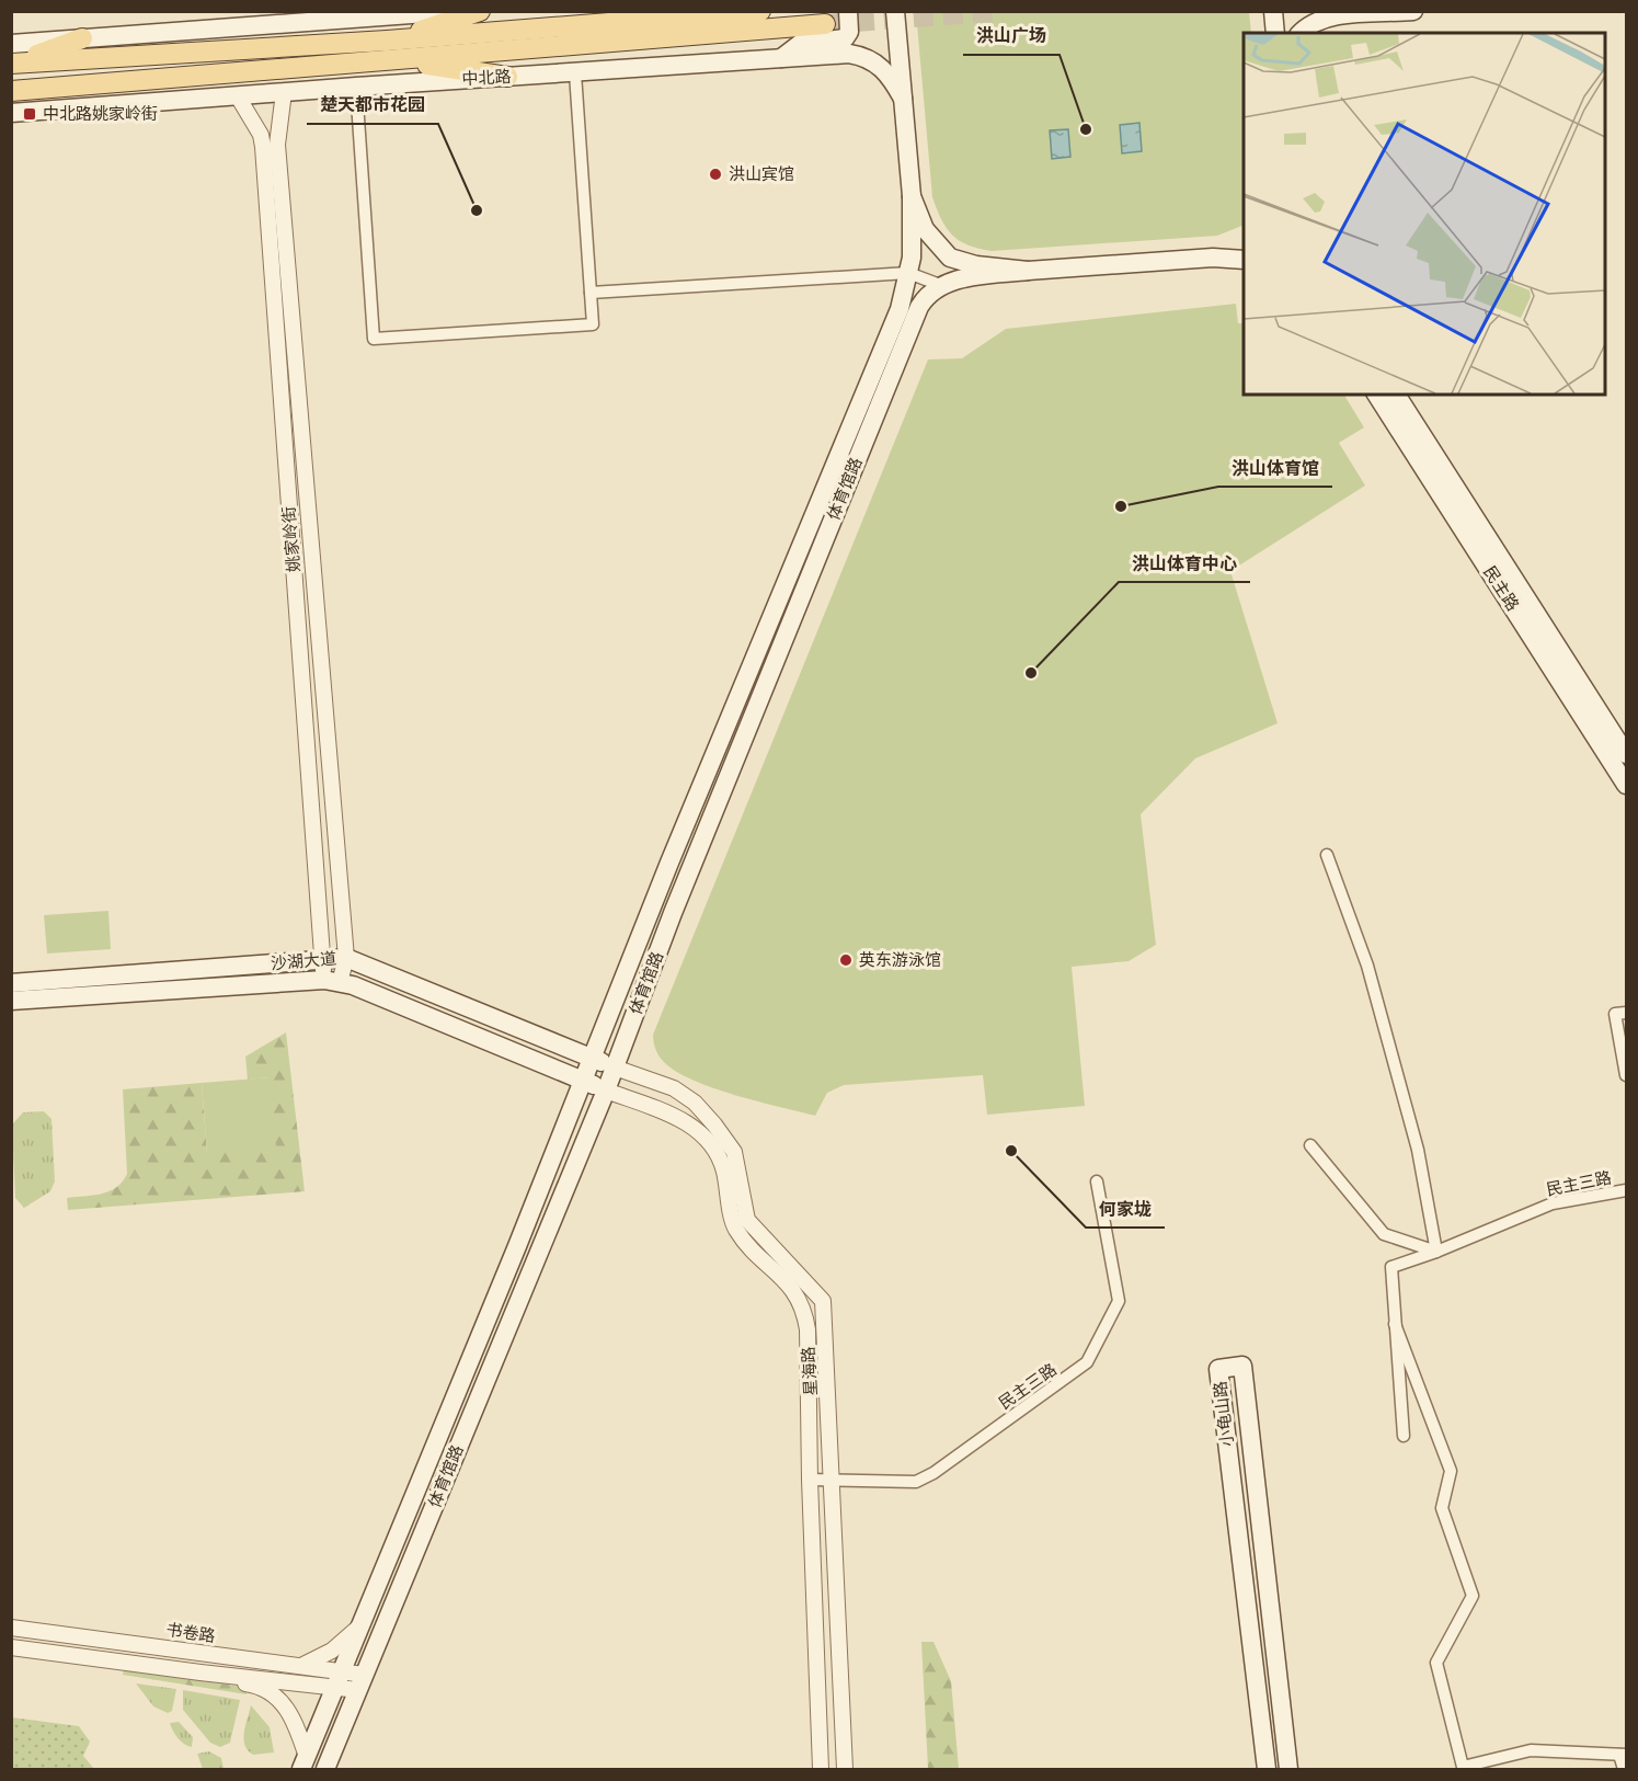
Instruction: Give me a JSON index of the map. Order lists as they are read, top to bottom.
{
  "streets": {
    "main road": [
      "中北路",
      "体育馆路",
      "民主路",
      "沙湖大道",
      "小龟山路"
    ],
    "street": [
      "姚家岭街",
      "民主三路",
      "星海路",
      "书卷路"
    ]
  },
  "crossings": [
    ["中北路", "姚家岭街"],
    ["体育馆路", "沙湖大道"],
    ["体育馆路", "星海路"],
    ["体育馆路", "书卷路"],
    ["姚家岭街", "沙湖大道"],
    ["沙湖大道", "星海路"],
    ["民主三路", "星海路"]
  ],
  "places": {
    "transit": ["中北路姚家岭街"],
    "other": [
      "洪山广场",
      "洪山宾馆",
      "楚天都市花园",
      "洪山体育馆",
      "洪山体育中心",
      "英东游泳馆",
      "何家垅"
    ]
  }
}
